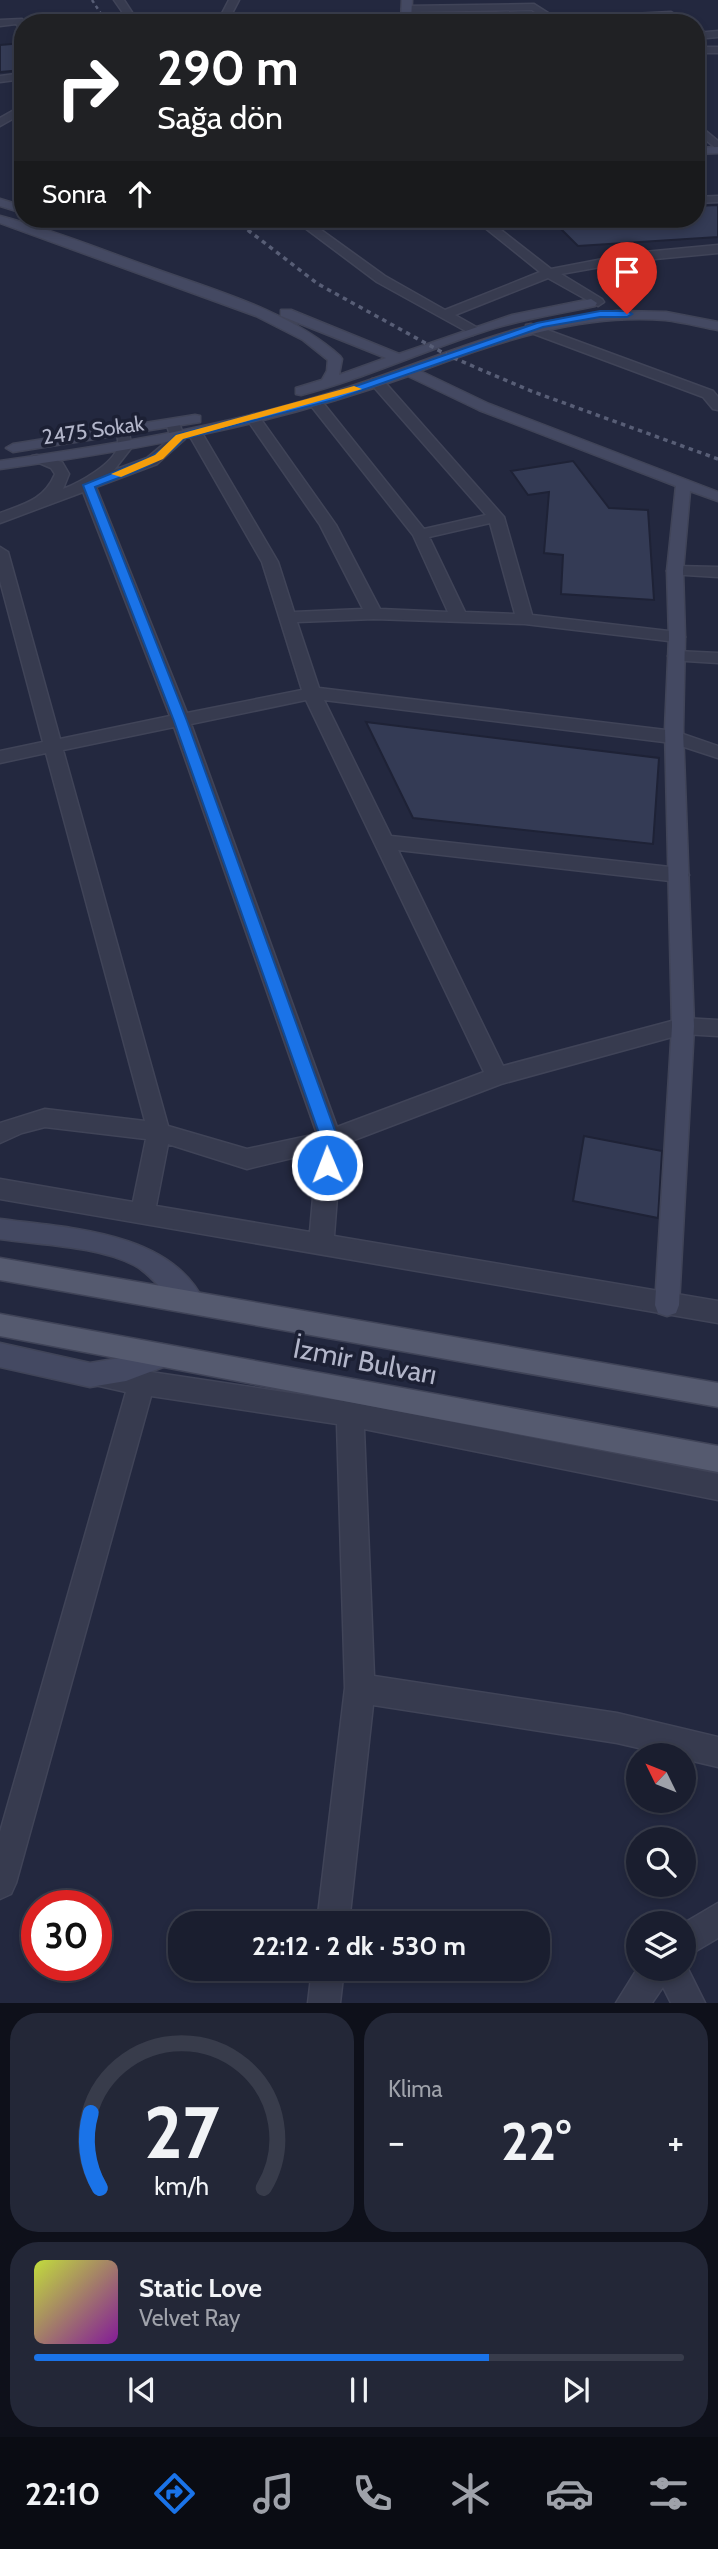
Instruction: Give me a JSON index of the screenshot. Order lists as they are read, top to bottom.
{
  "streets": {
    "main road": ["2475 Sokak", "İzmir Bulvarı"]
  },
  "north": "top left",
  "page": {
    "turn": ["290 m", "Sağa dön"],
    "then": "Sonra",
    "limit": "30",
    "trip": "22:12 · 2 dk · 530 m",
    "tile": "Klima",
    "heat": ["−", "22°", "+"],
    "song": ["Static Love", "Velvet Ray"],
    "tabs": "22:10",
    "gauge": ["27", "km/h"]
  }
}
